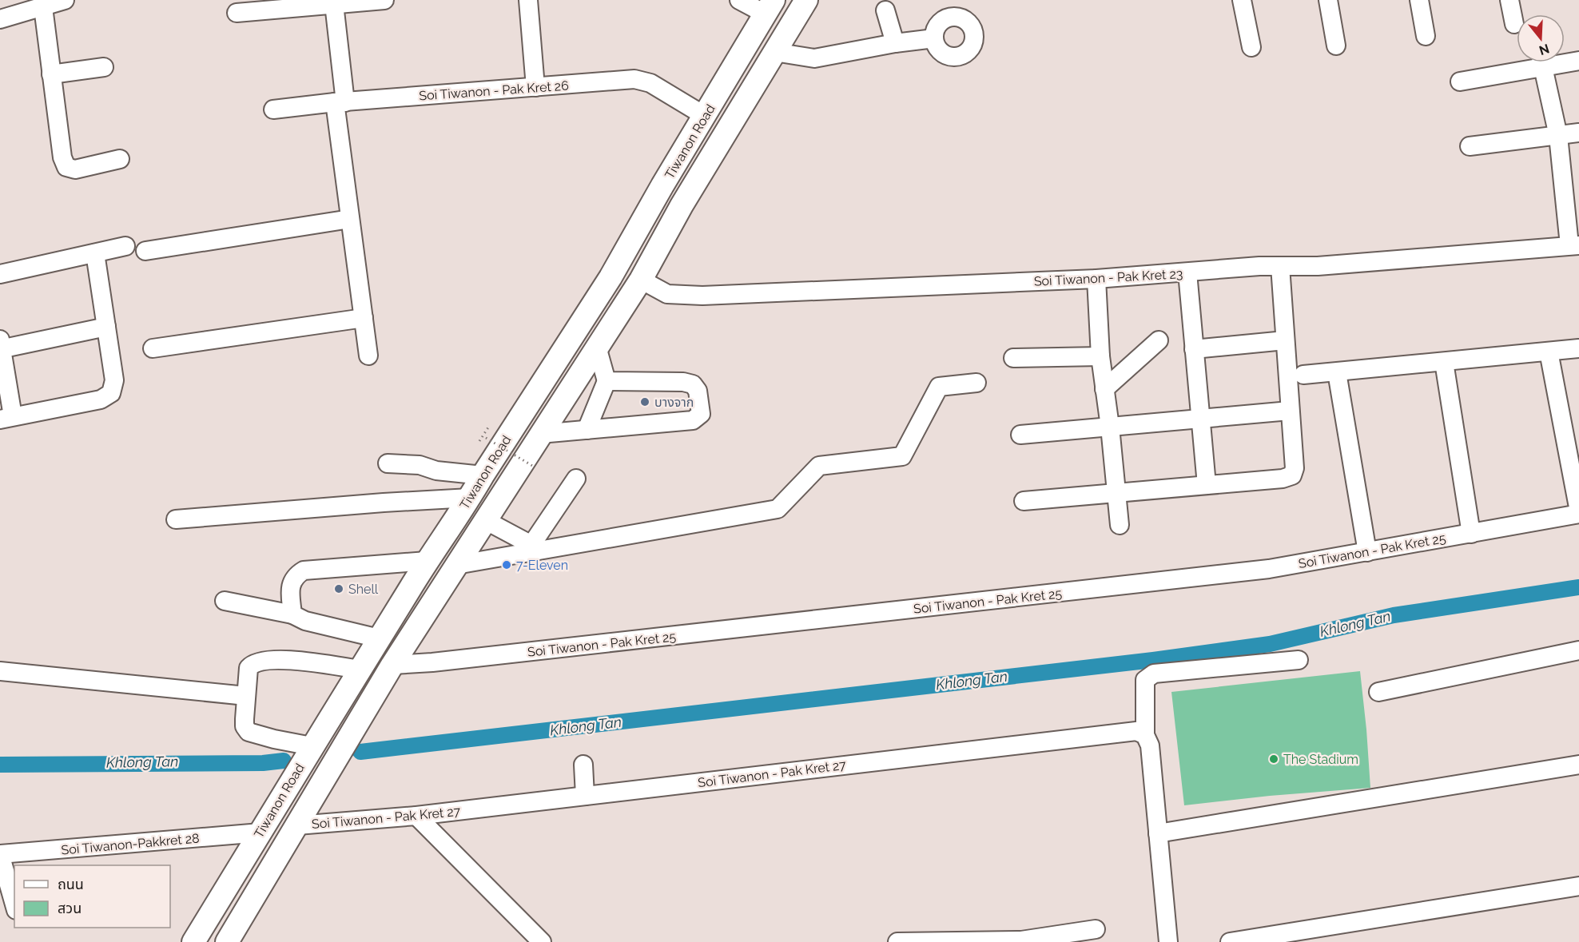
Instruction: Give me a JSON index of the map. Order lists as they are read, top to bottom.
{
  "streets": {
    "main road": ["Tiwanon Road"],
    "street": [
      "Soi Tiwanon - Pak Kret 26",
      "Soi Tiwanon - Pak Kret 23",
      "Soi Tiwanon - Pak Kret 25",
      "Soi Tiwanon - Pak Kret 27",
      "Soi Tiwanon-Pakkret 28"
    ]
  },
  "crossings": [
    ["Soi Tiwanon - Pak Kret 26", "Tiwanon Road"],
    ["Tiwanon Road", "Soi Tiwanon - Pak Kret 23"],
    ["Tiwanon Road", "Soi Tiwanon - Pak Kret 25"],
    ["Tiwanon Road", "Soi Tiwanon - Pak Kret 27"],
    ["Tiwanon Road", "Soi Tiwanon-Pakkret 28"]
  ],
  "water": ["Khlong Tan"],
  "places": [
    "บางจาก",
    "7-Eleven",
    "Shell",
    "The Stadium"
  ],
  "legend": ["ถนน", "สวน"],
  "north": "bottom"
}
